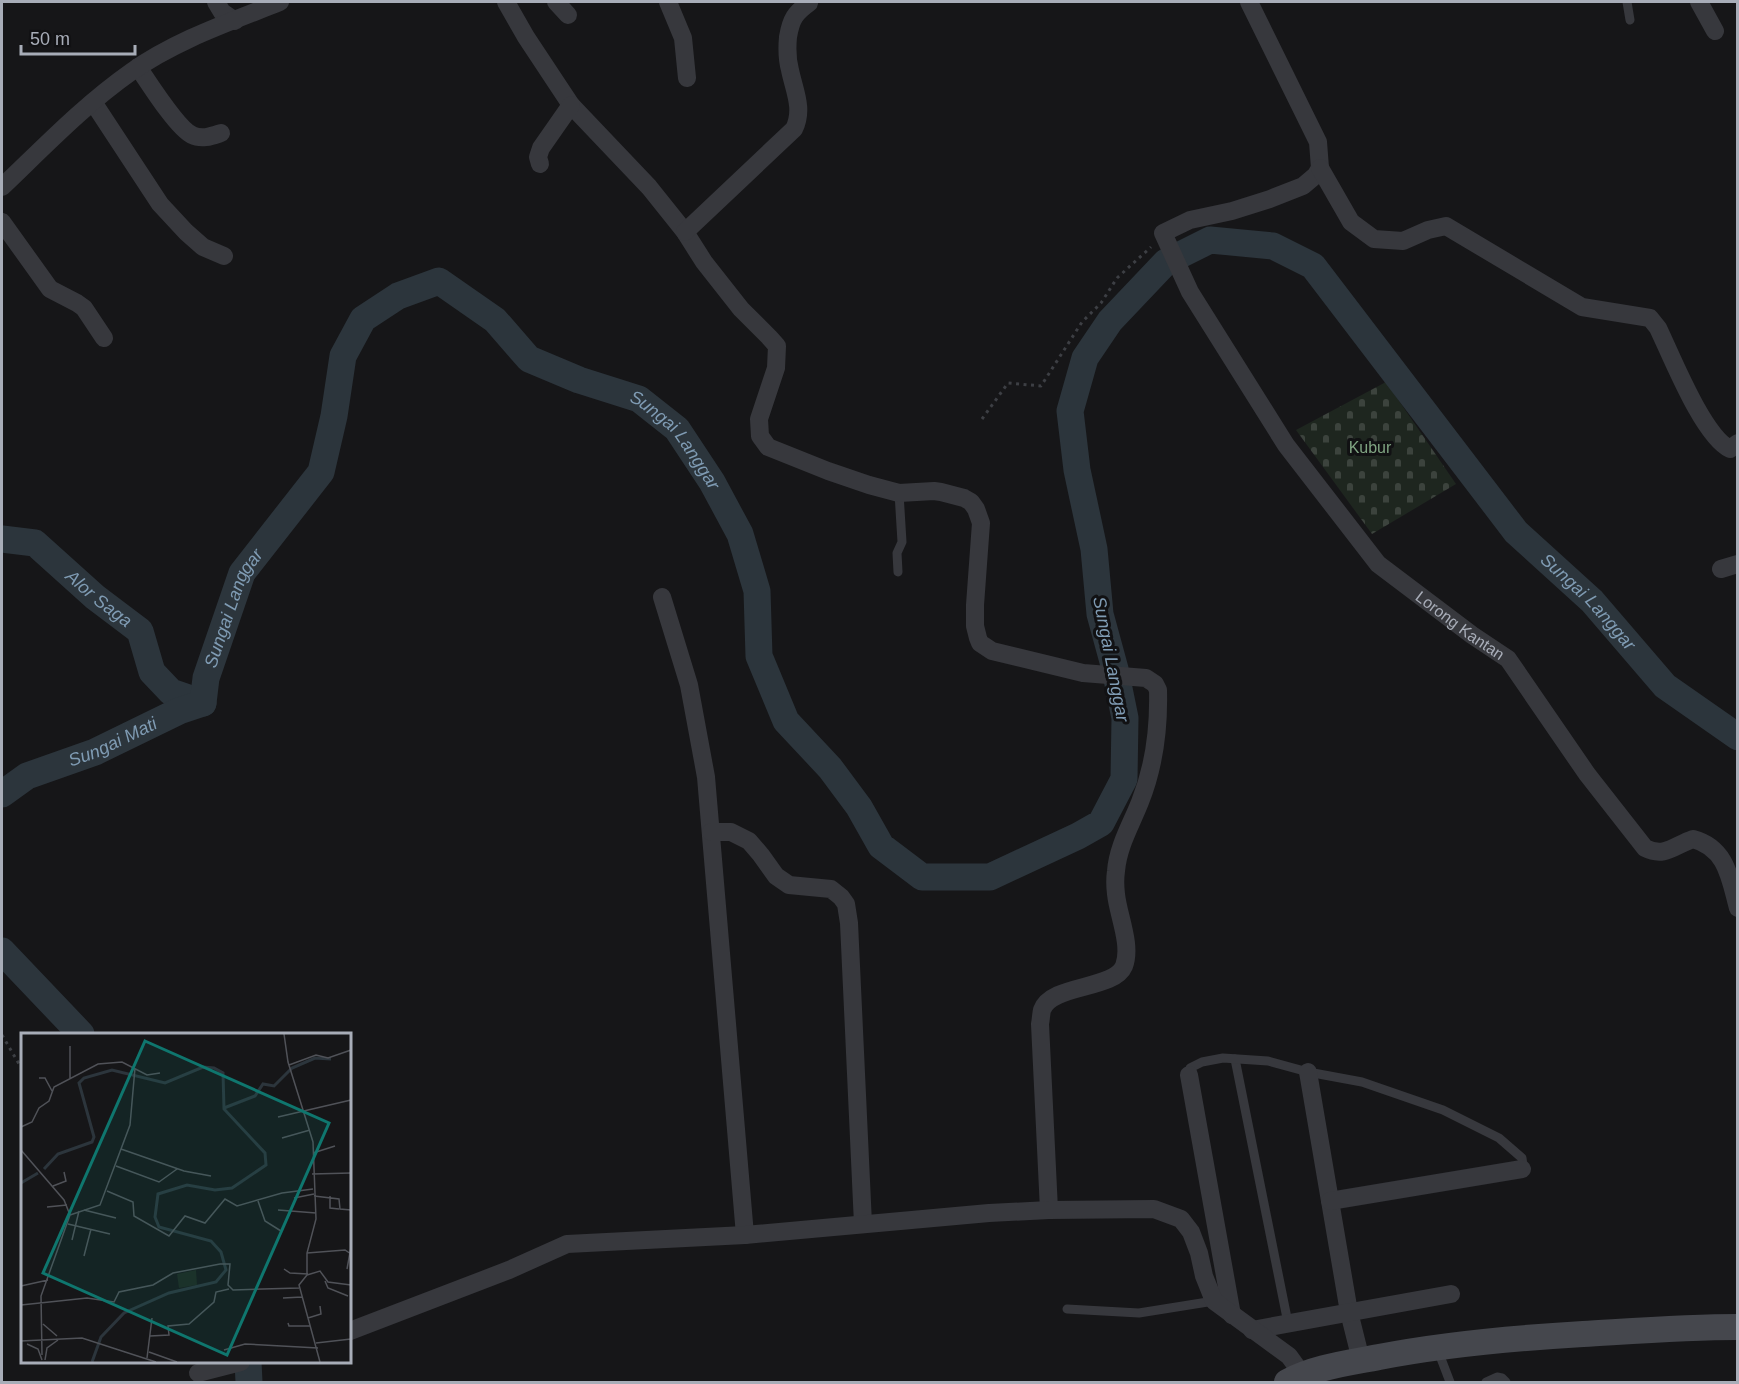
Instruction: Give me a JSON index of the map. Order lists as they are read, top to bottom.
{
  "streets": {
    "street": ["Lorong Kantan"]
  },
  "water": ["Sungai Langgar", "Alor Saga", "Sungai Mati"],
  "parks": ["Kubur"],
  "scale_bar": "50 m"
}
